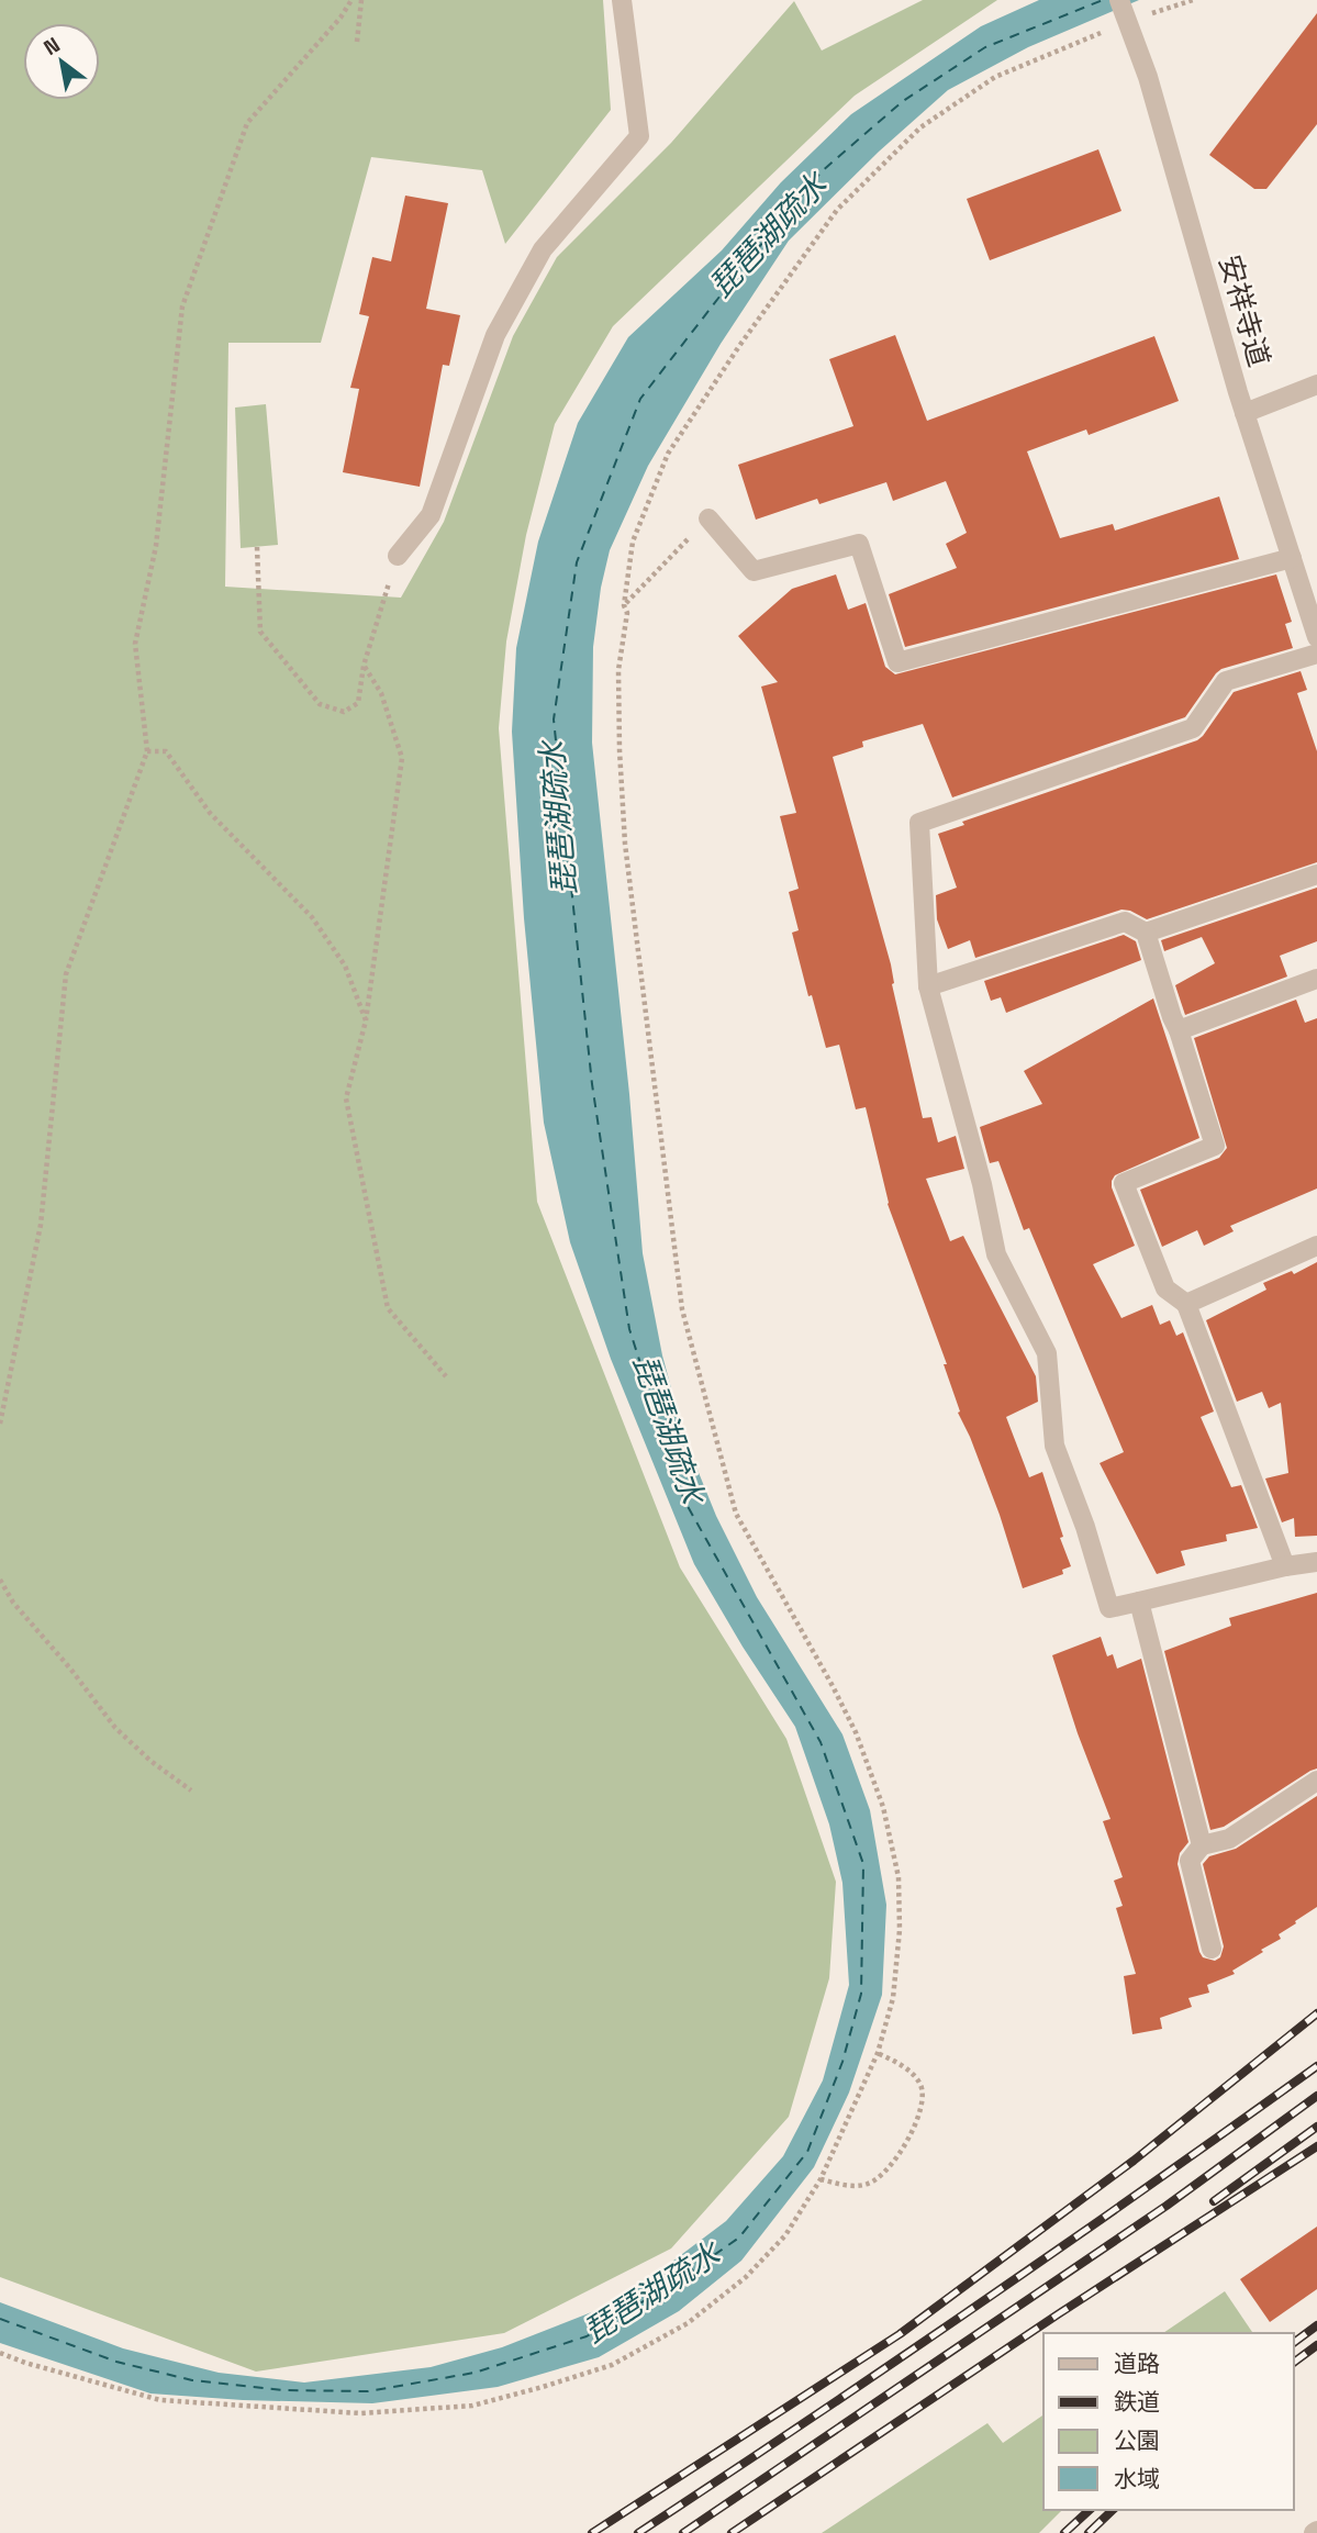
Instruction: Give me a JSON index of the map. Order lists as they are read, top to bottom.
{
  "streets": {
    "street": ["安祥寺道"]
  },
  "water": ["琵琶湖疏水"],
  "legend": [
    "道路",
    "鉄道",
    "公園",
    "水域"
  ],
  "north": "top left"
}
